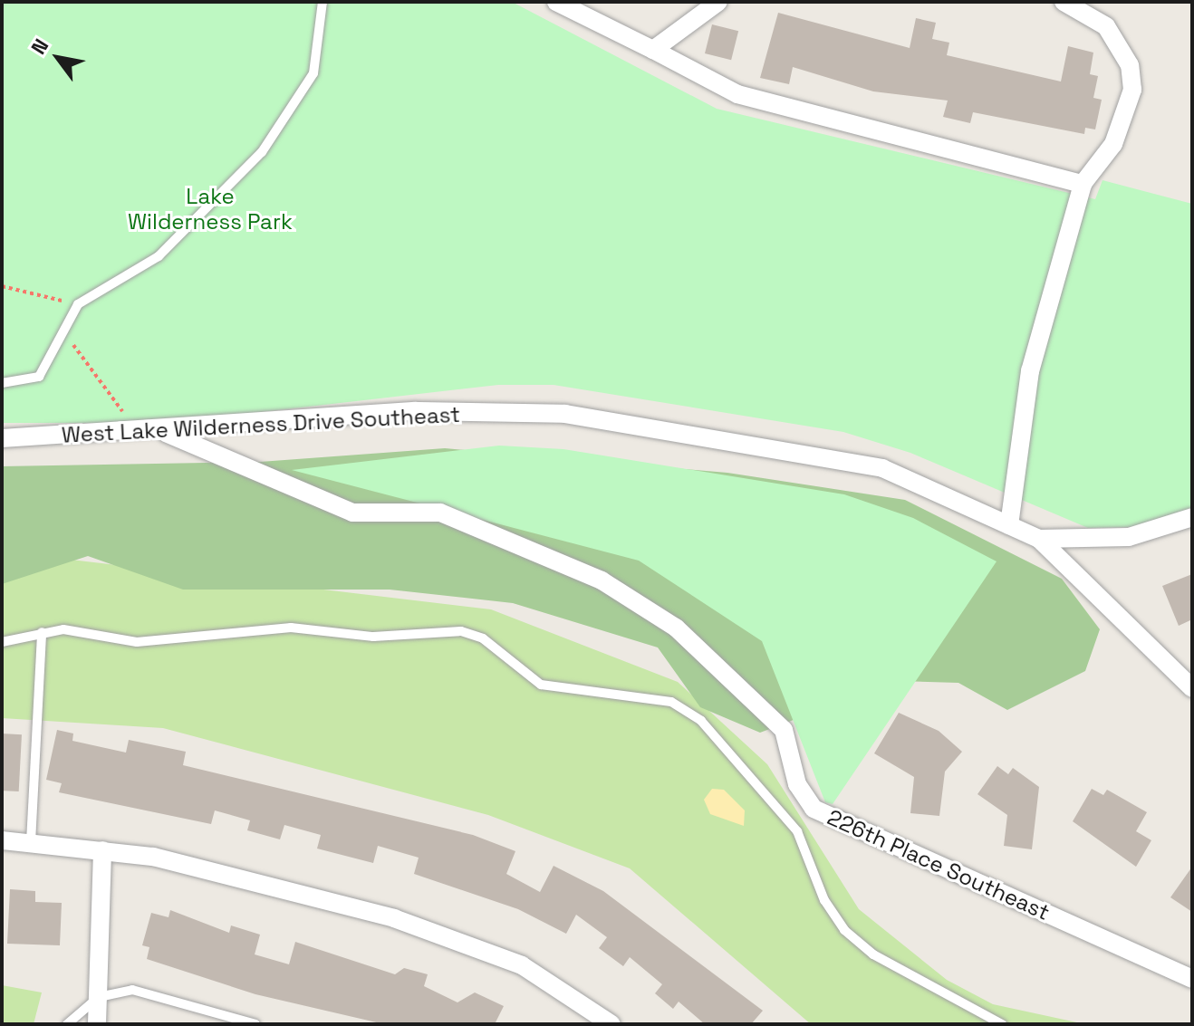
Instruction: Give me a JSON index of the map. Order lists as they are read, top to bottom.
{
  "streets": {
    "street": ["West Lake Wilderness Drive Southeast", "226th Place Southeast"]
  },
  "crossings": [
    ["West Lake Wilderness Drive Southeast", "226th Place Southeast"]
  ],
  "parks": ["Lake Wilderness Park"],
  "north": "top left"
}
